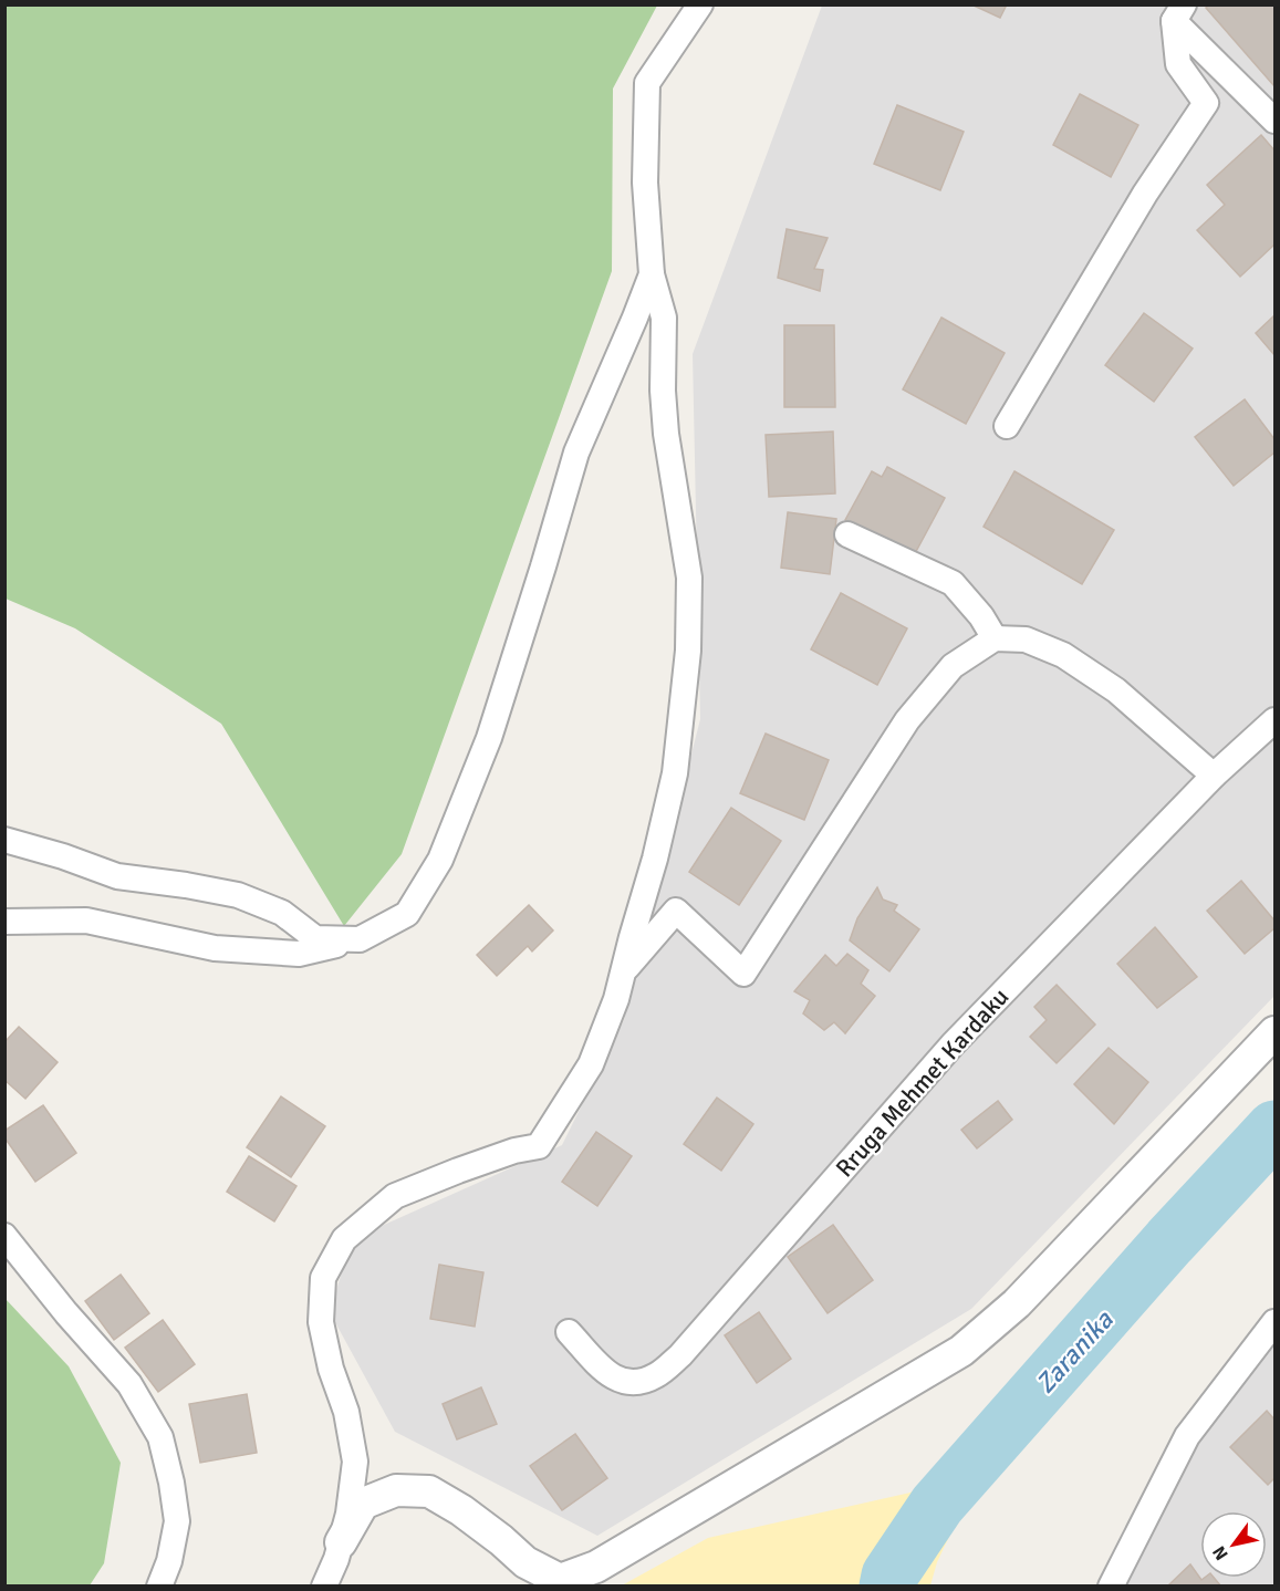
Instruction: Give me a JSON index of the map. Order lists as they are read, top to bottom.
{
  "streets": {
    "street": ["Rruga Mehmet Kardaku"]
  },
  "water": ["Zaranika"],
  "north": "bottom left"
}
